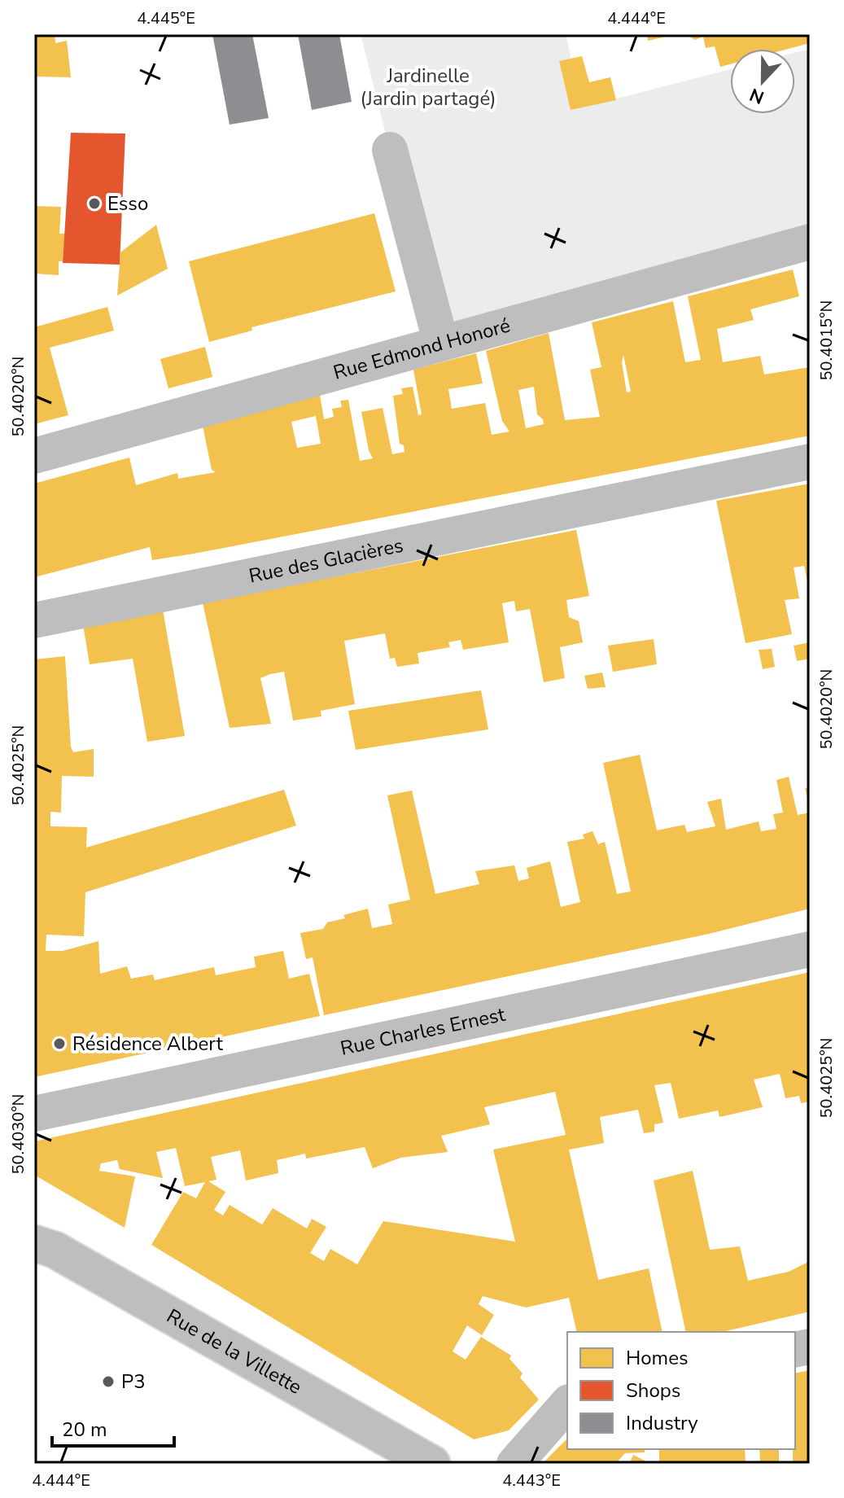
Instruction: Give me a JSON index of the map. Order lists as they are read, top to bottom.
{
  "streets": {
    "street": [
      "Rue Edmond Honoré",
      "Rue des Glacières",
      "Rue Charles Ernest",
      "Rue de la Villette"
    ]
  },
  "parks": ["Jardinelle (Jardin partagé)"],
  "places": ["Esso", "Résidence Albert", "P3"],
  "legend": ["Homes", "Shops", "Industry"],
  "scale_bar": "20 m",
  "north": "bottom",
  "coordinates": [
    "4.445°E",
    "4.444°E",
    "50.4015°N",
    "50.4020°N",
    "50.4025°N",
    "50.4030°N",
    "4.443°E"
  ]
}
